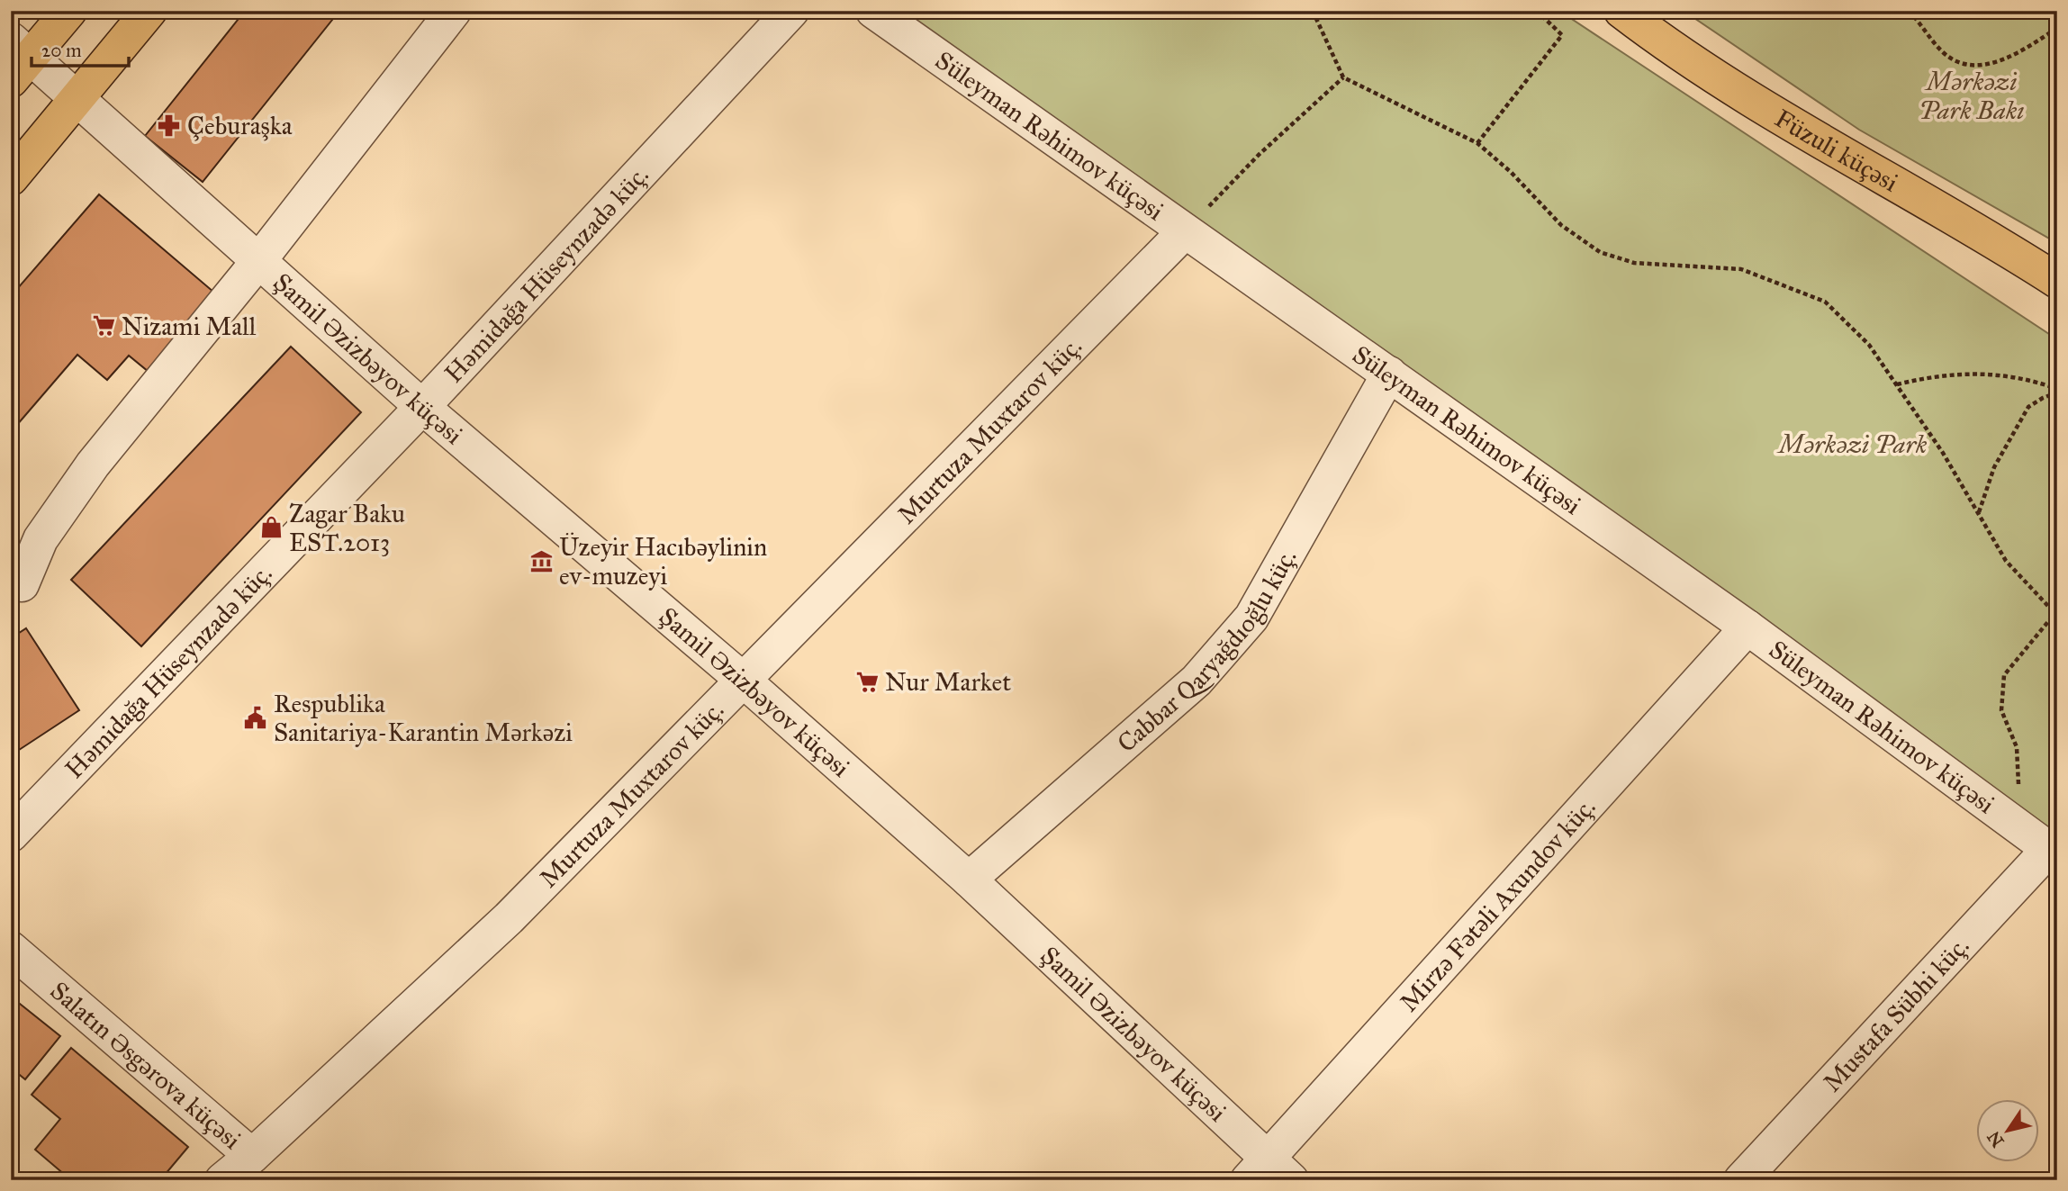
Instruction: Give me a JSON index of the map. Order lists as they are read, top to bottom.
{
  "streets": {
    "main road": ["Füzuli küçəsi"],
    "street": [
      "Süleyman Rəhimov küçəsi",
      "Həmidağa Hüseynzadə küç.",
      "Şamil Əzizbəyov küçəsi",
      "Murtuza Muxtarov küç.",
      "Cabbar Qaryağdıoğlu küç.",
      "Mirzə Fətəli Axundov küç.",
      "Mustafa Sübhi küç.",
      "Salatın Əsgərova küçəsi"
    ]
  },
  "crossings": [
    ["Süleyman Rəhimov küçəsi", "Murtuza Muxtarov küç."],
    ["Süleyman Rəhimov küçəsi", "Cabbar Qaryağdıoğlu küç."],
    ["Süleyman Rəhimov küçəsi", "Mirzə Fətəli Axundov küç."],
    ["Süleyman Rəhimov küçəsi", "Mustafa Sübhi küç."],
    ["Həmidağa Hüseynzadə küç.", "Şamil Əzizbəyov küçəsi"],
    ["Şamil Əzizbəyov küçəsi", "Murtuza Muxtarov küç."],
    ["Şamil Əzizbəyov küçəsi", "Cabbar Qaryağdıoğlu küç."],
    ["Şamil Əzizbəyov küçəsi", "Mirzə Fətəli Axundov küç."],
    ["Murtuza Muxtarov küç.", "Salatın Əsgərova küçəsi"]
  ],
  "parks": ["Mərkəzi Park Bakı", "Mərkəzi Park"],
  "places": {
    "pharmacy": ["Çeburaşka"],
    "supermarket": ["Nizami Mall", "Nur Market"],
    "shop": ["Zagar Baku EST.2013"],
    "museum": ["Üzeyir Hacıbəylinin ev-muzeyi"],
    "public building": ["Respublika Sanitariya-Karantin Mərkəzi"]
  },
  "scale_bar": "20 m",
  "north": "bottom left"
}
